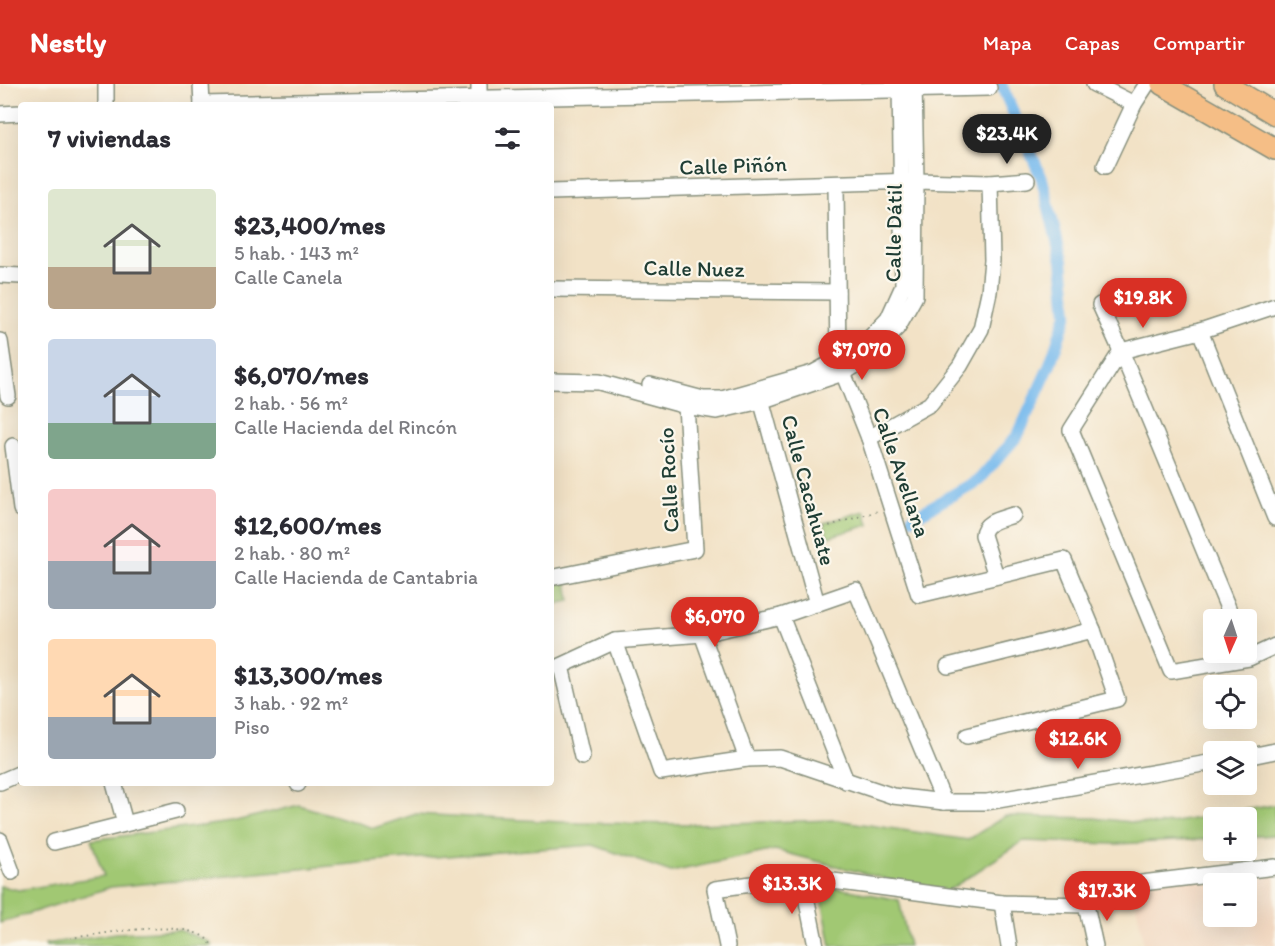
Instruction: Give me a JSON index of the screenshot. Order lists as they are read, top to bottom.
{
  "streets": {
    "street": [
      "Calle Piñón",
      "Calle Dátil",
      "Calle Nuez",
      "Calle Avellana",
      "Calle Rocío",
      "Calle Cacahuate"
    ]
  },
  "crossings": [
    ["Calle Piñón", "Calle Dátil"],
    ["Calle Piñón", "Calle Avellana"],
    ["Calle Dátil", "Calle Avellana"],
    ["Calle Dátil", "Calle Rocío"],
    ["Calle Dátil", "Calle Cacahuate"],
    ["Calle Nuez", "Calle Avellana"]
  ],
  "north": "bottom",
  "page": {
    "header": "Nestly",
    "nav": ["Mapa", "Capas", "Compartir"],
    "heading": "7 viviendas",
    "price": [
      "$23.4K",
      "$19.8K",
      "$7,070",
      "$6,070",
      "$12.6K",
      "$13.3K",
      "$17.3K"
    ],
    "list": [
      {
        "name": "$23,400/mes",
        "note": "5 hab. · 143 m² · Calle Canela"
      },
      {
        "name": "$6,070/mes",
        "note": "2 hab. · 56 m² · Calle Hacienda del Rincón"
      },
      {
        "name": "$12,600/mes",
        "note": "2 hab. · 80 m² · Calle Hacienda de Cantabria"
      },
      {
        "name": "$13,300/mes",
        "note": "3 hab. · 92 m² · Piso"
      }
    ],
    "map_buttons": ["+", "−"]
  }
}
